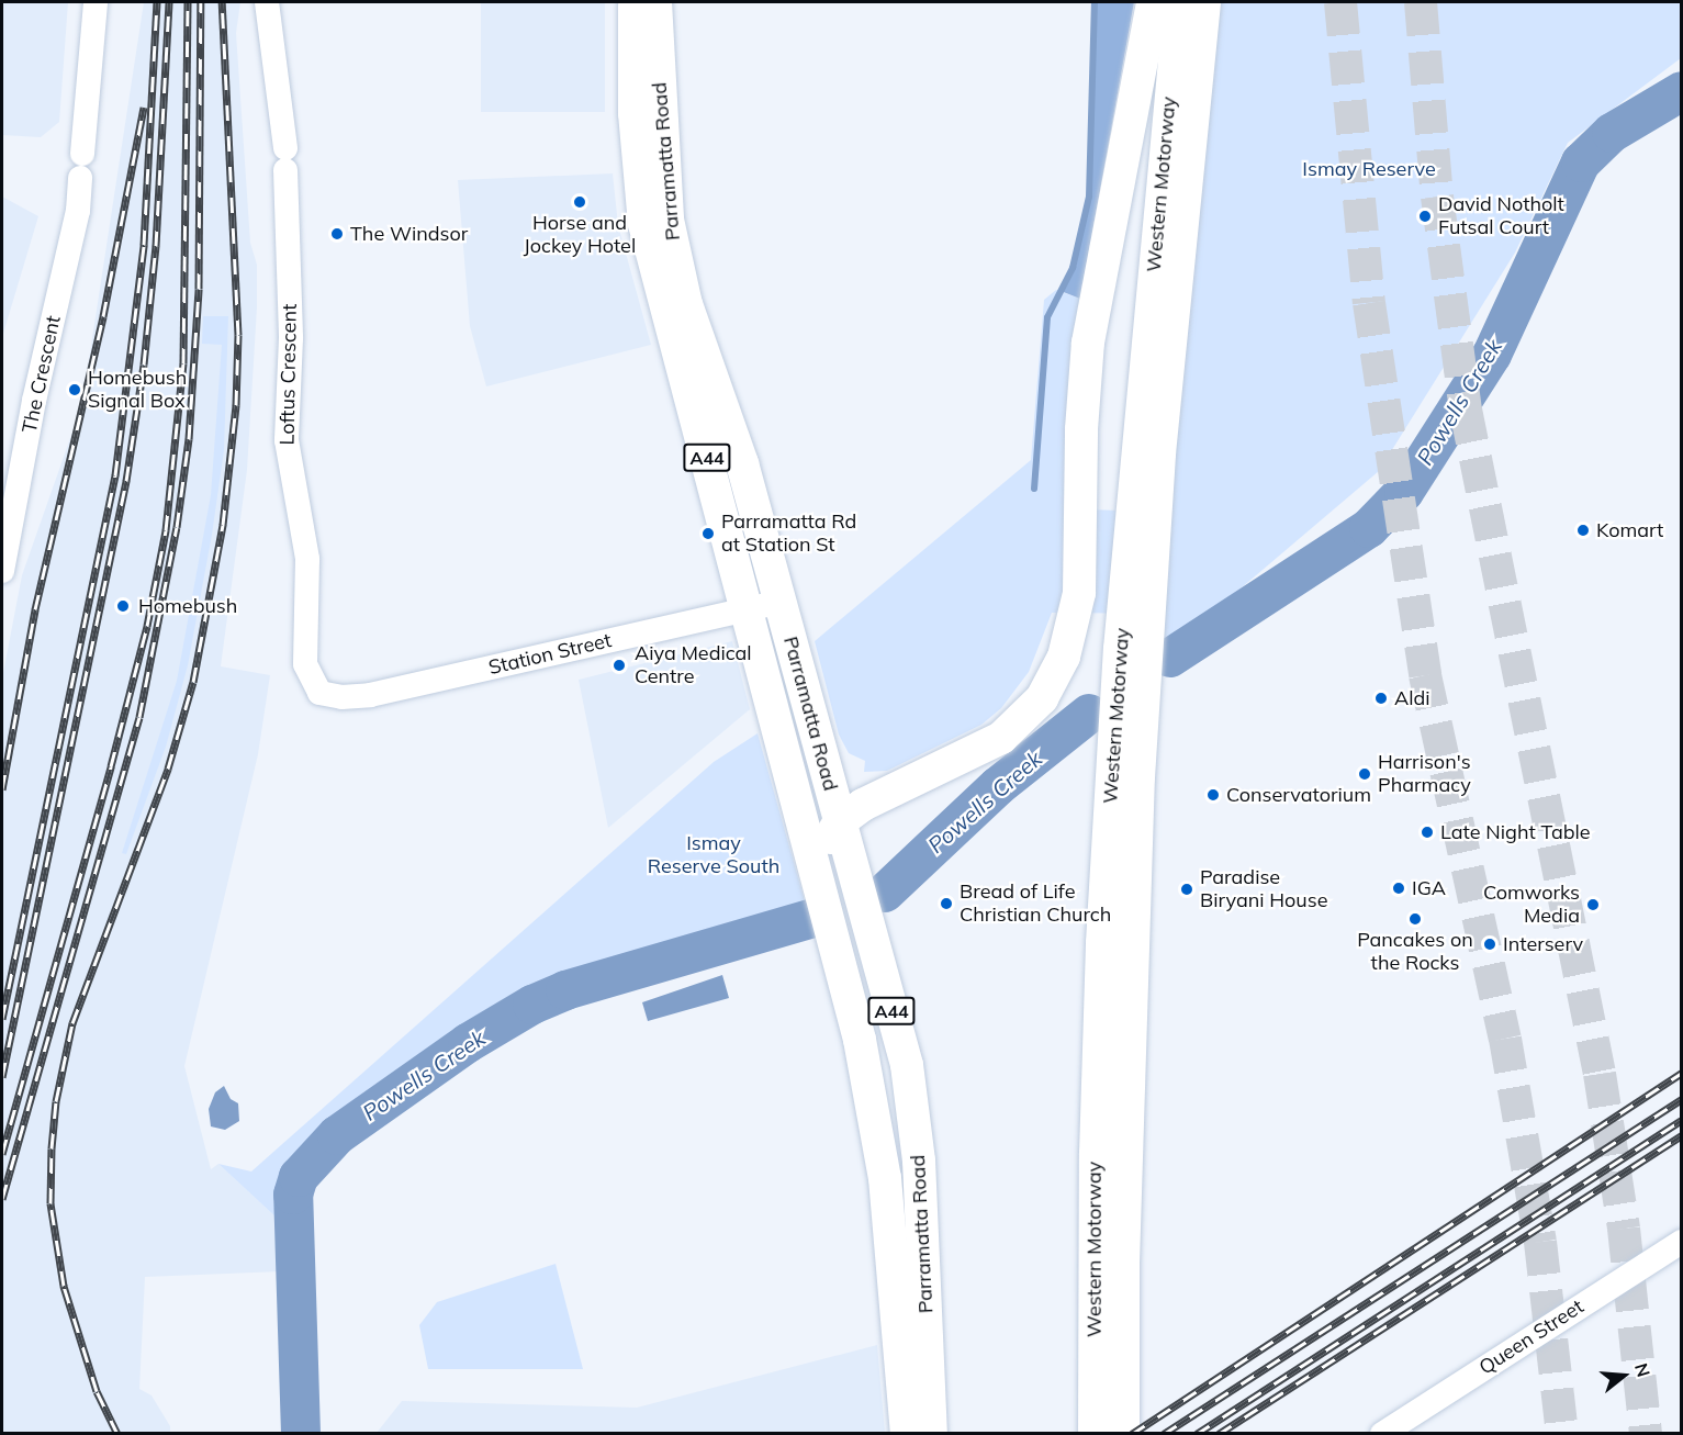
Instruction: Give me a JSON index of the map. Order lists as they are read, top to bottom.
{
  "streets": {
    "highway": ["Parramatta Road", "Western Motorway", "A44"],
    "street": [
      "The Crescent",
      "Loftus Crescent",
      "Station Street",
      "Queen Street"
    ]
  },
  "crossings": [
    ["Parramatta Road", "Station Street"],
    ["Loftus Crescent", "Station Street"]
  ],
  "water": ["Powells Creek"],
  "parks": ["Ismay Reserve", "Ismay Reserve South"],
  "places": [
    "Horse and Jockey Hotel",
    "David Notholt Futsal Court",
    "The Windsor",
    "Homebush Signal Box",
    "Komart",
    "Parramatta Rd at Station St",
    "Homebush",
    "Aiya Medical Centre",
    "Aldi",
    "Harrison's Pharmacy",
    "Conservatorium",
    "Late Night Table",
    "IGA",
    "Paradise Biryani House",
    "Bread of Life Christian Church",
    "Comworks Media",
    "Pancakes on the Rocks",
    "Interserv"
  ],
  "north": "right"
}
